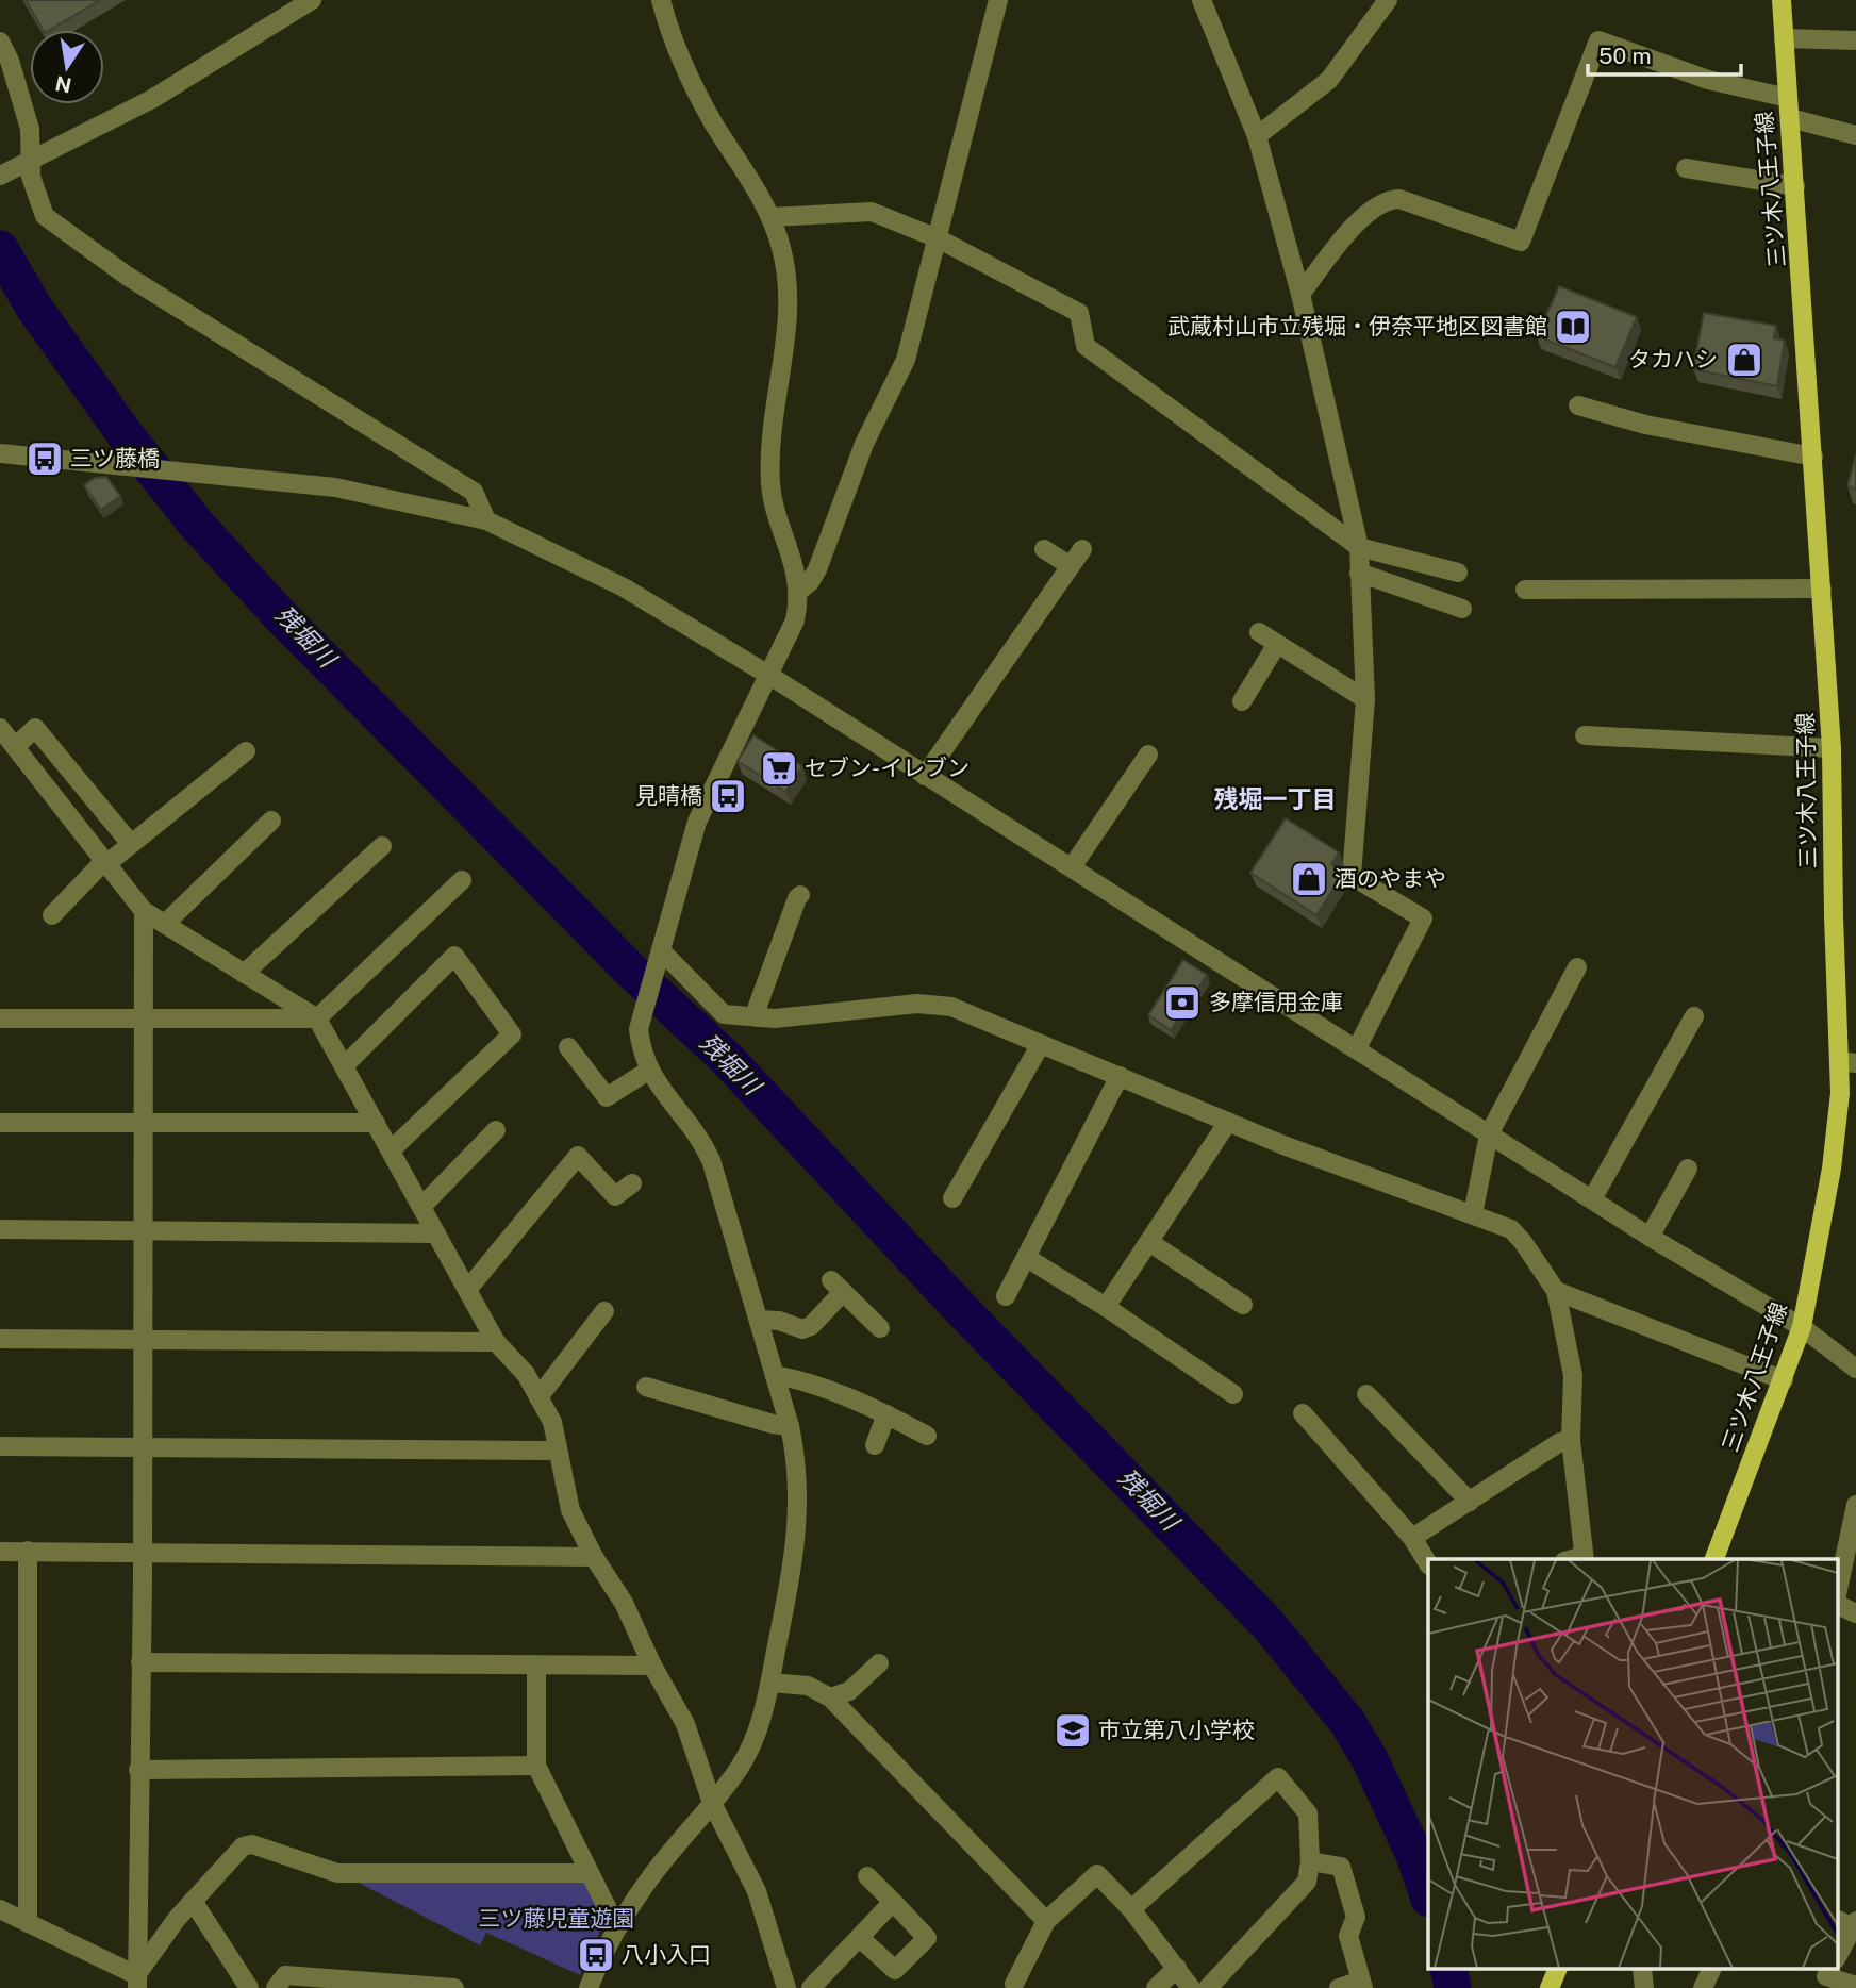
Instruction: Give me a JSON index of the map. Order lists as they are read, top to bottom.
{
  "streets": {
    "main road": ["三ツ木八王子線"]
  },
  "districts": ["残堀一丁目"],
  "water": ["残堀川"],
  "parks": ["三ツ藤児童遊園"],
  "places": {
    "library": ["武蔵村山市立残堀・伊奈平地区図書館"],
    "shop": ["タカハシ", "酒のやまや"],
    "bus stop": ["三ツ藤橋", "見晴橋", "八小入口"],
    "supermarket": ["セブン-イレブン"],
    "bank": ["多摩信用金庫"],
    "school or university": ["市立第八小学校"]
  },
  "scale_bar": "50 m",
  "north": "bottom"
}
